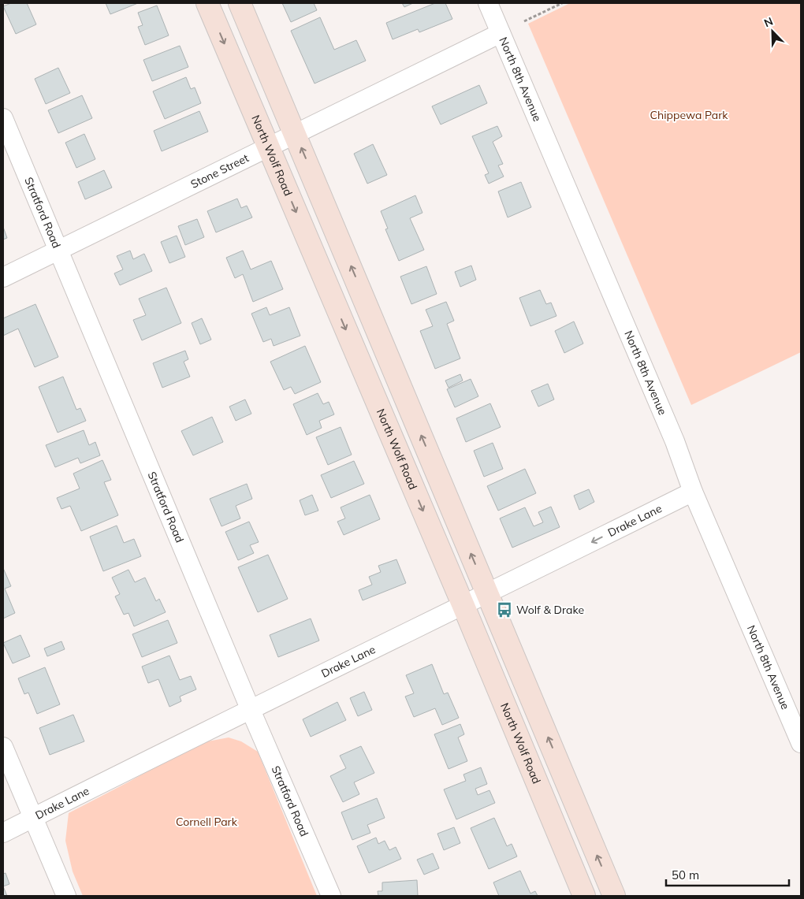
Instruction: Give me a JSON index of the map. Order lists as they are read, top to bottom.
{
  "streets": {
    "main road": ["North Wolf Road"],
    "street": [
      "North 8th Avenue",
      "Stone Street",
      "Stratford Road",
      "Drake Lane"
    ]
  },
  "crossings": [
    ["North 8th Avenue", "Stone Street"],
    ["North 8th Avenue", "Drake Lane"],
    ["North Wolf Road", "Stone Street"],
    ["North Wolf Road", "Drake Lane"],
    ["Stone Street", "Stratford Road"],
    ["Stratford Road", "Drake Lane"]
  ],
  "parks": ["Chippewa Park", "Cornell Park"],
  "places": {
    "bus stop": ["Wolf & Drake"]
  },
  "scale_bar": "50 m",
  "north": "top left"
}
